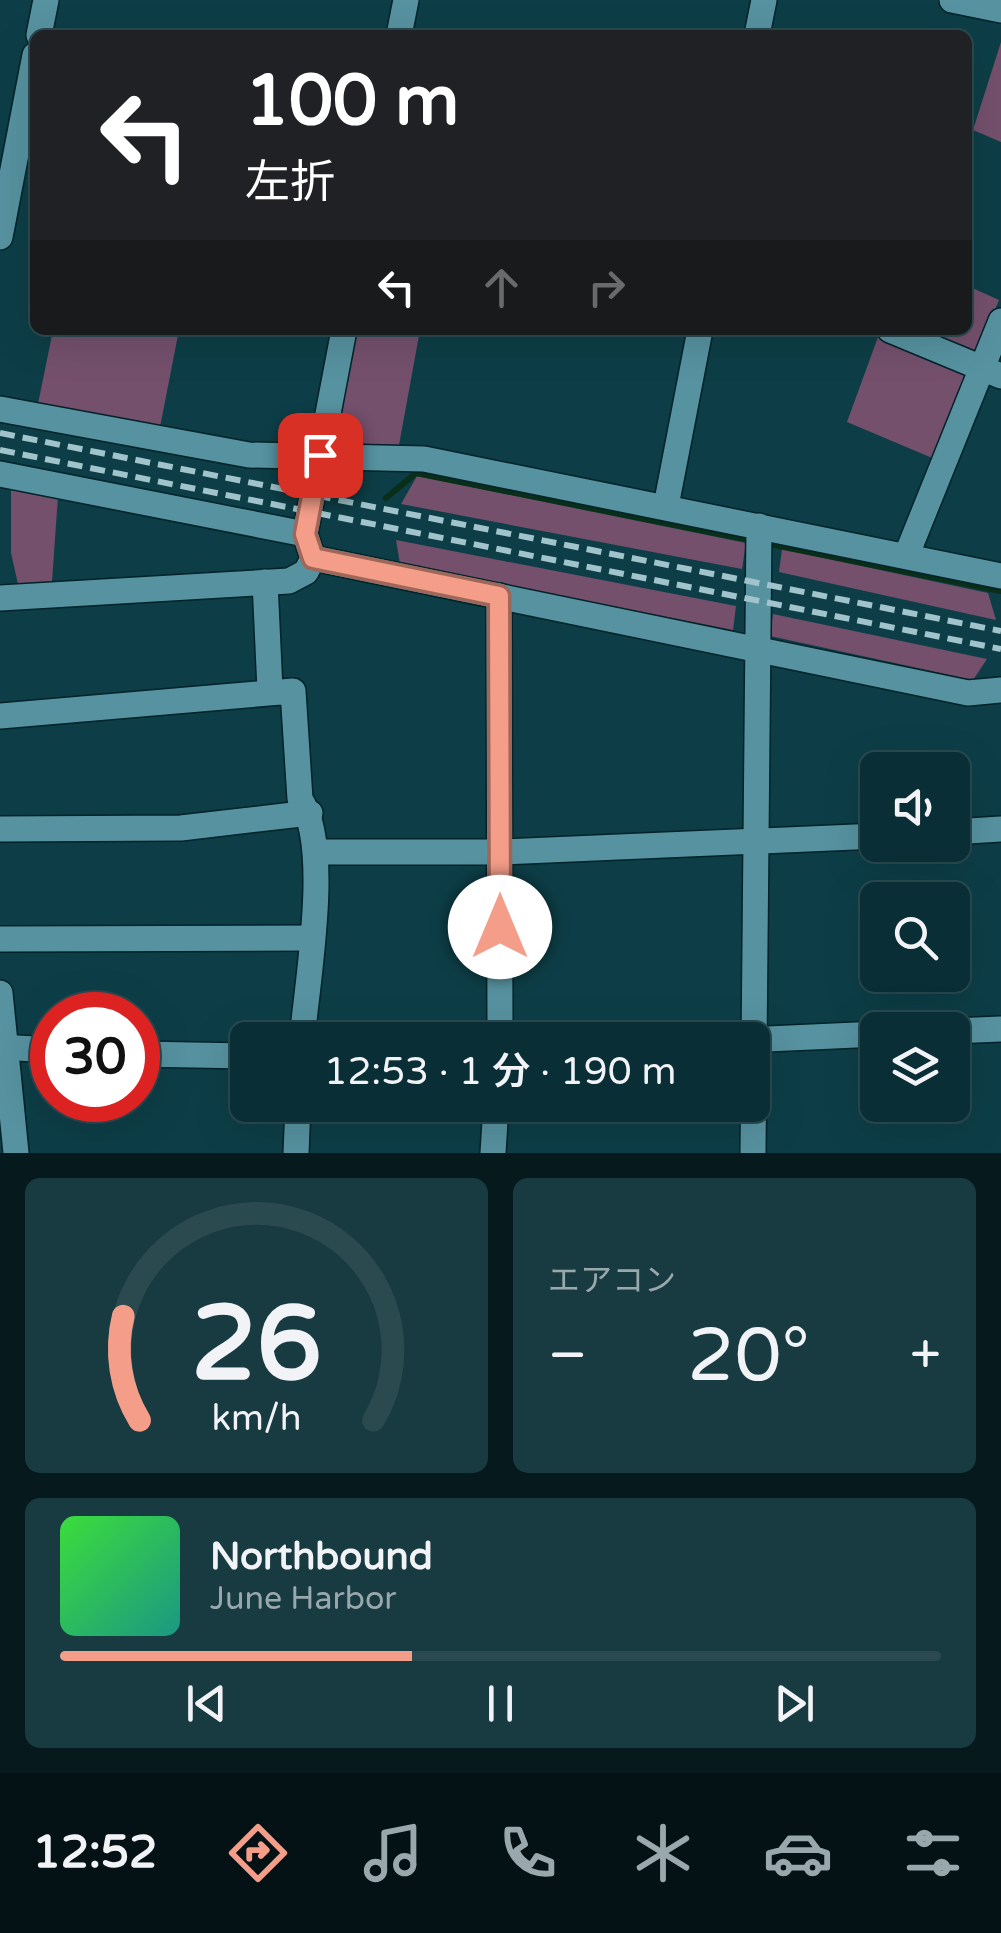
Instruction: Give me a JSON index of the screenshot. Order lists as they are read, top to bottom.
{
  "page": {
    "turn": ["100 m", "左折"],
    "limit": "30",
    "trip": "12:53 · 1 分 · 190 m",
    "tile": "エアコン",
    "heat": ["−", "20°", "+"],
    "song": ["Northbound", "June Harbor"],
    "tabs": "12:52",
    "gauge": ["26", "km/h"]
  }
}
